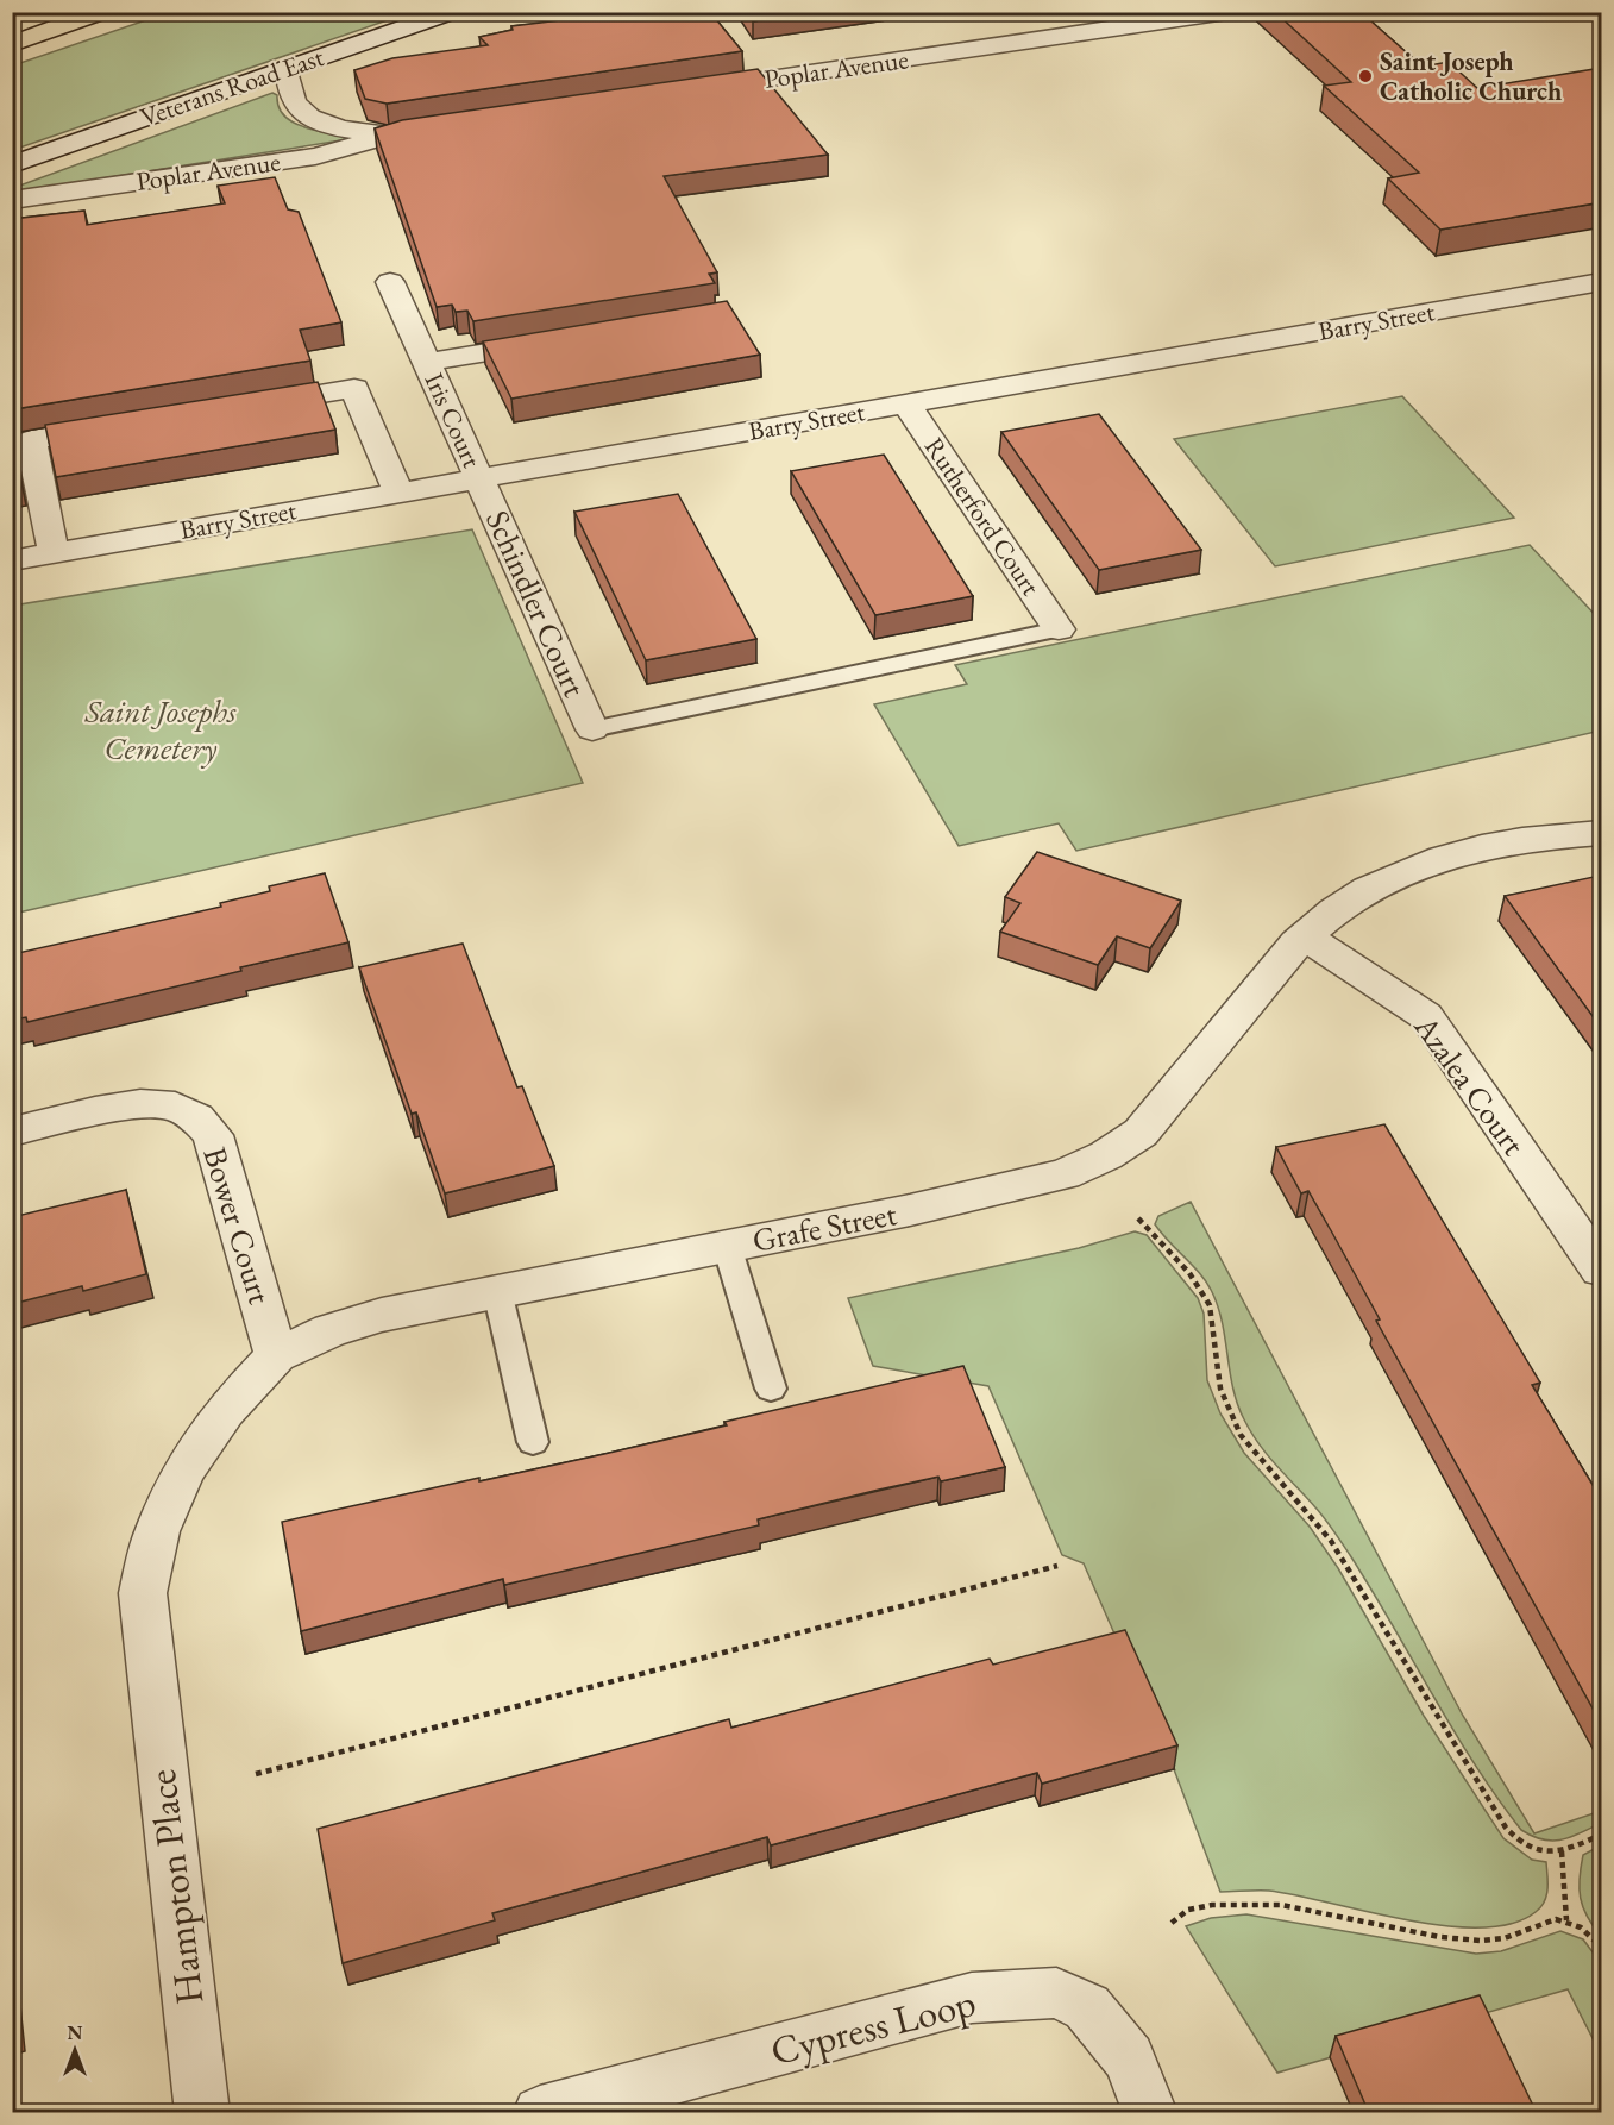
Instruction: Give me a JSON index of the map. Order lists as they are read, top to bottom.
{
  "streets": {
    "street": [
      "Poplar Avenue",
      "Veterans Road East",
      "Barry Street",
      "Iris Court",
      "Rutherford Court",
      "Schindler Court",
      "Azalea Court",
      "Bower Court",
      "Grafe Street",
      "Hampton Place",
      "Cypress Loop"
    ]
  },
  "crossings": [
    ["Poplar Avenue", "Veterans Road East"],
    ["Barry Street", "Iris Court"],
    ["Barry Street", "Rutherford Court"],
    ["Barry Street", "Schindler Court"],
    ["Iris Court", "Schindler Court"],
    ["Azalea Court", "Grafe Street"],
    ["Bower Court", "Grafe Street"],
    ["Grafe Street", "Hampton Place"]
  ],
  "parks": ["Saint Josephs Cemetery"],
  "places": ["Saint Joseph Catholic Church"],
  "north": "top"
}
